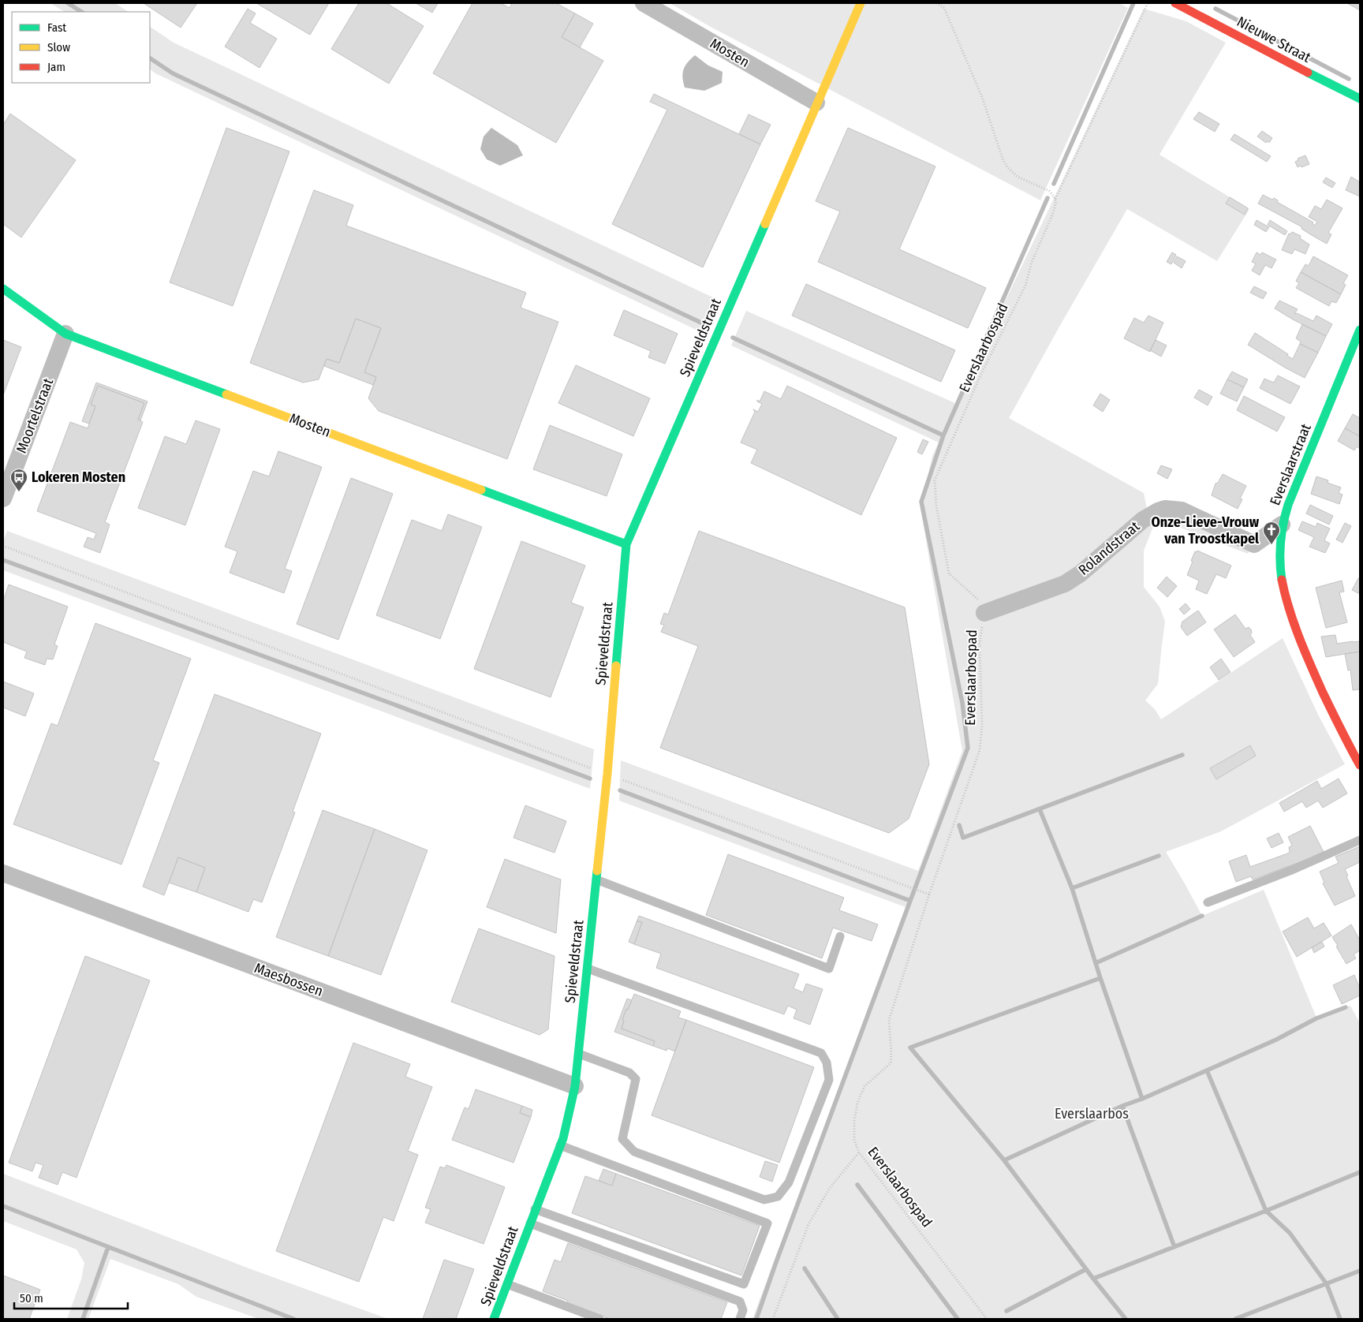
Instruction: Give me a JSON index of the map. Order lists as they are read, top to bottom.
{
  "streets": {
    "street": [
      "Nieuwe Straat",
      "Mosten",
      "Spieveldstraat",
      "Moortelstraat",
      "Everslaarstraat",
      "Rolandstraat",
      "Maesbossen"
    ],
    "path": ["Everslaarbospad"]
  },
  "crossings": [
    ["Mosten", "Spieveldstraat"],
    ["Mosten", "Moortelstraat"],
    ["Spieveldstraat", "Maesbossen"],
    ["Everslaarbospad", "Rolandstraat"],
    ["Everslaarstraat", "Rolandstraat"]
  ],
  "parks": ["Everslaarbos"],
  "places": {
    "bus stop": ["Lokeren Mosten"],
    "church": ["Onze-Lieve-Vrouw van Troostkapel"]
  },
  "legend": ["Fast", "Slow", "Jam"],
  "scale_bar": "50 m"
}
